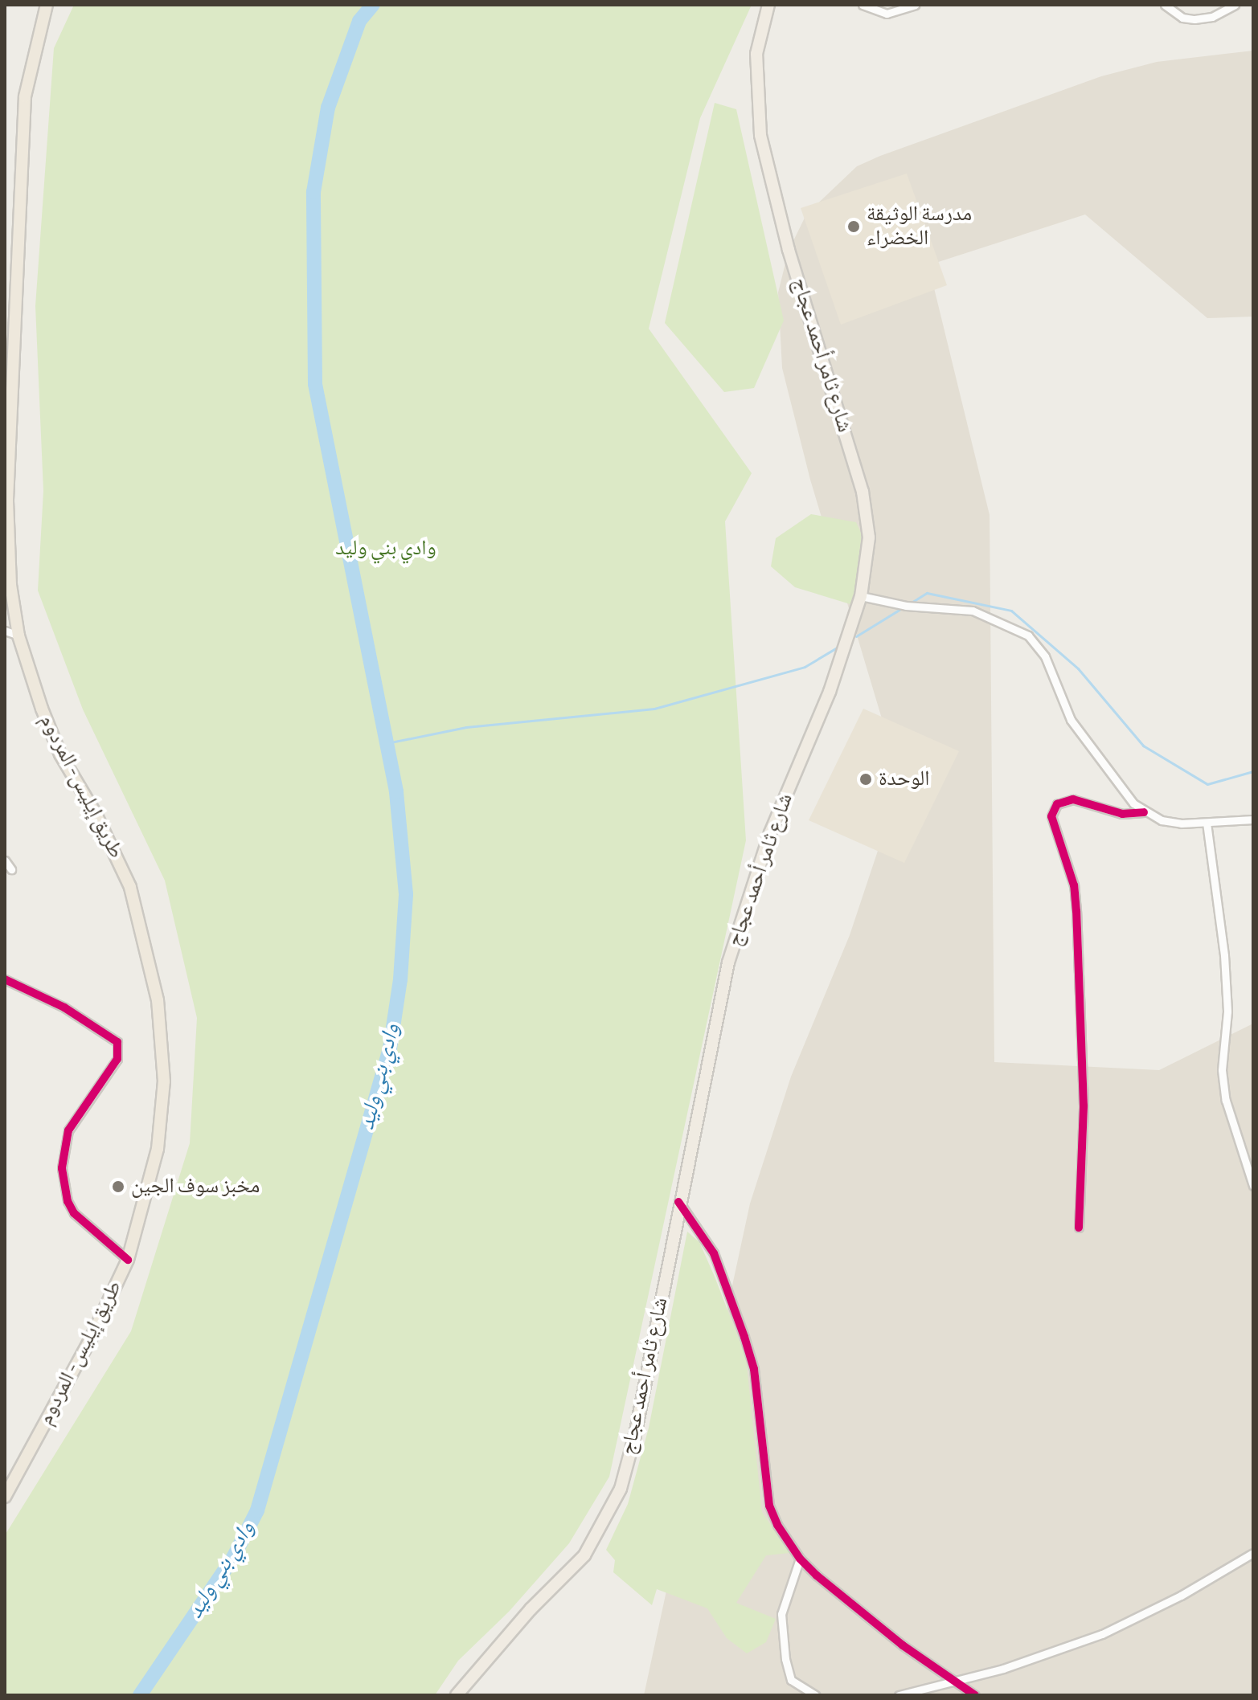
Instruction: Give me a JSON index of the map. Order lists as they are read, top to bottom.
{
  "streets": {
    "highway": ["طريق إيليس- المردوم"],
    "main road": ["شارع ثامر أحمد عجاج"]
  },
  "water": ["وادي بني وليد"],
  "parks": ["وادي بني وليد"],
  "places": ["مدرسة الوثيقة الخضراء", "الوحدة", "مخبز سوف الجين"]
}
